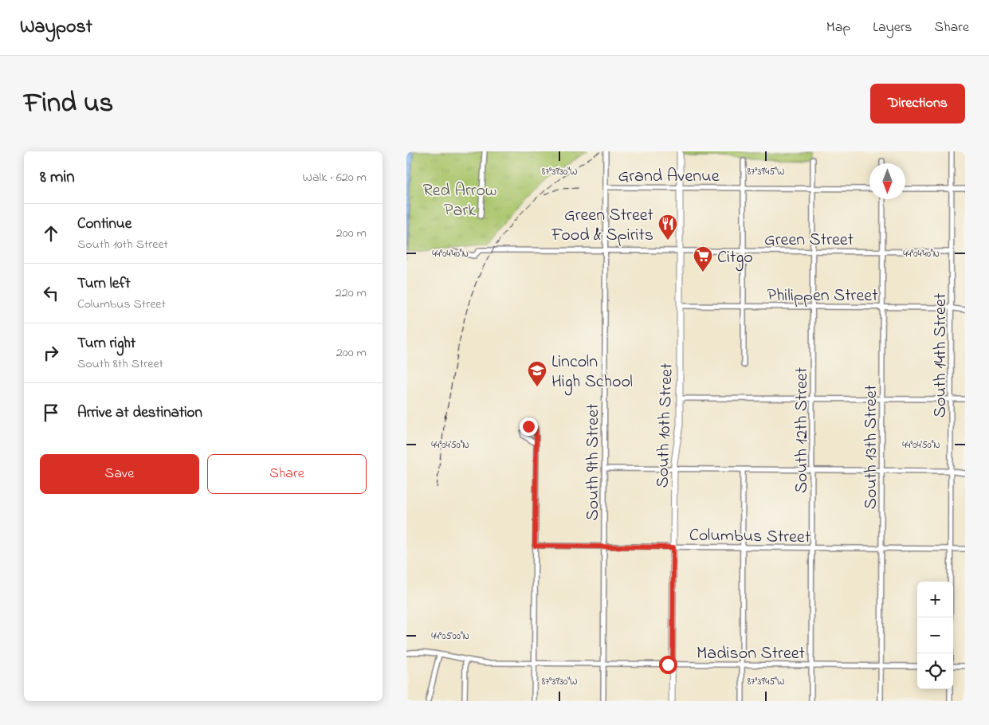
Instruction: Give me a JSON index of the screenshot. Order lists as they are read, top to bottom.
{
  "streets": {
    "street": [
      "Grand Avenue",
      "Green Street",
      "Philippen Street",
      "South 14th Street",
      "South 10th Street",
      "South 12th Street",
      "South 13th Street",
      "South 9th Street",
      "Columbus Street",
      "Madison Street"
    ]
  },
  "crossings": [
    ["Grand Avenue", "South 10th Street"],
    ["Grand Avenue", "South 12th Street"],
    ["Grand Avenue", "South 9th Street"],
    ["Green Street", "South 14th Street"],
    ["Green Street", "South 10th Street"],
    ["Green Street", "South 12th Street"],
    ["Green Street", "South 13th Street"],
    ["Green Street", "South 9th Street"],
    ["Philippen Street", "South 14th Street"],
    ["Philippen Street", "South 10th Street"],
    ["Philippen Street", "South 12th Street"],
    ["Philippen Street", "South 13th Street"],
    ["South 14th Street", "Columbus Street"],
    ["South 10th Street", "Columbus Street"],
    ["South 10th Street", "Madison Street"],
    ["South 12th Street", "Columbus Street"],
    ["South 12th Street", "Madison Street"],
    ["South 13th Street", "Columbus Street"],
    ["South 13th Street", "Madison Street"],
    ["South 9th Street", "Columbus Street"],
    ["South 9th Street", "Madison Street"]
  ],
  "parks": ["Red Arrow Park"],
  "places": {
    "restaurant": ["Green Street Food & Spirits"],
    "supermarket": ["Citgo"],
    "school or university": ["Lincoln High School"]
  },
  "north": "bottom",
  "page": {
    "header": "Waypost",
    "nav": ["Map", "Layers", "Share"],
    "title": "Find us",
    "buttons": [
      "Directions",
      ["Save", "Share"]
    ],
    "heading": ["8 min", "Walk · 620 m"],
    "list": [
      ["Continue", "South 10th Street", "200 m"],
      ["Turn left", "Columbus Street", "220 m"],
      ["Turn right", "South 8th Street", "200 m"],
      "Arrive at destination"
    ],
    "map_buttons": ["+", "−"]
  },
  "coordinates": [
    "87°39'30\"W",
    "87°39'45\"W",
    "44°04'40\"N",
    "44°04'50\"N",
    "44°05'00\"N"
  ]
}
